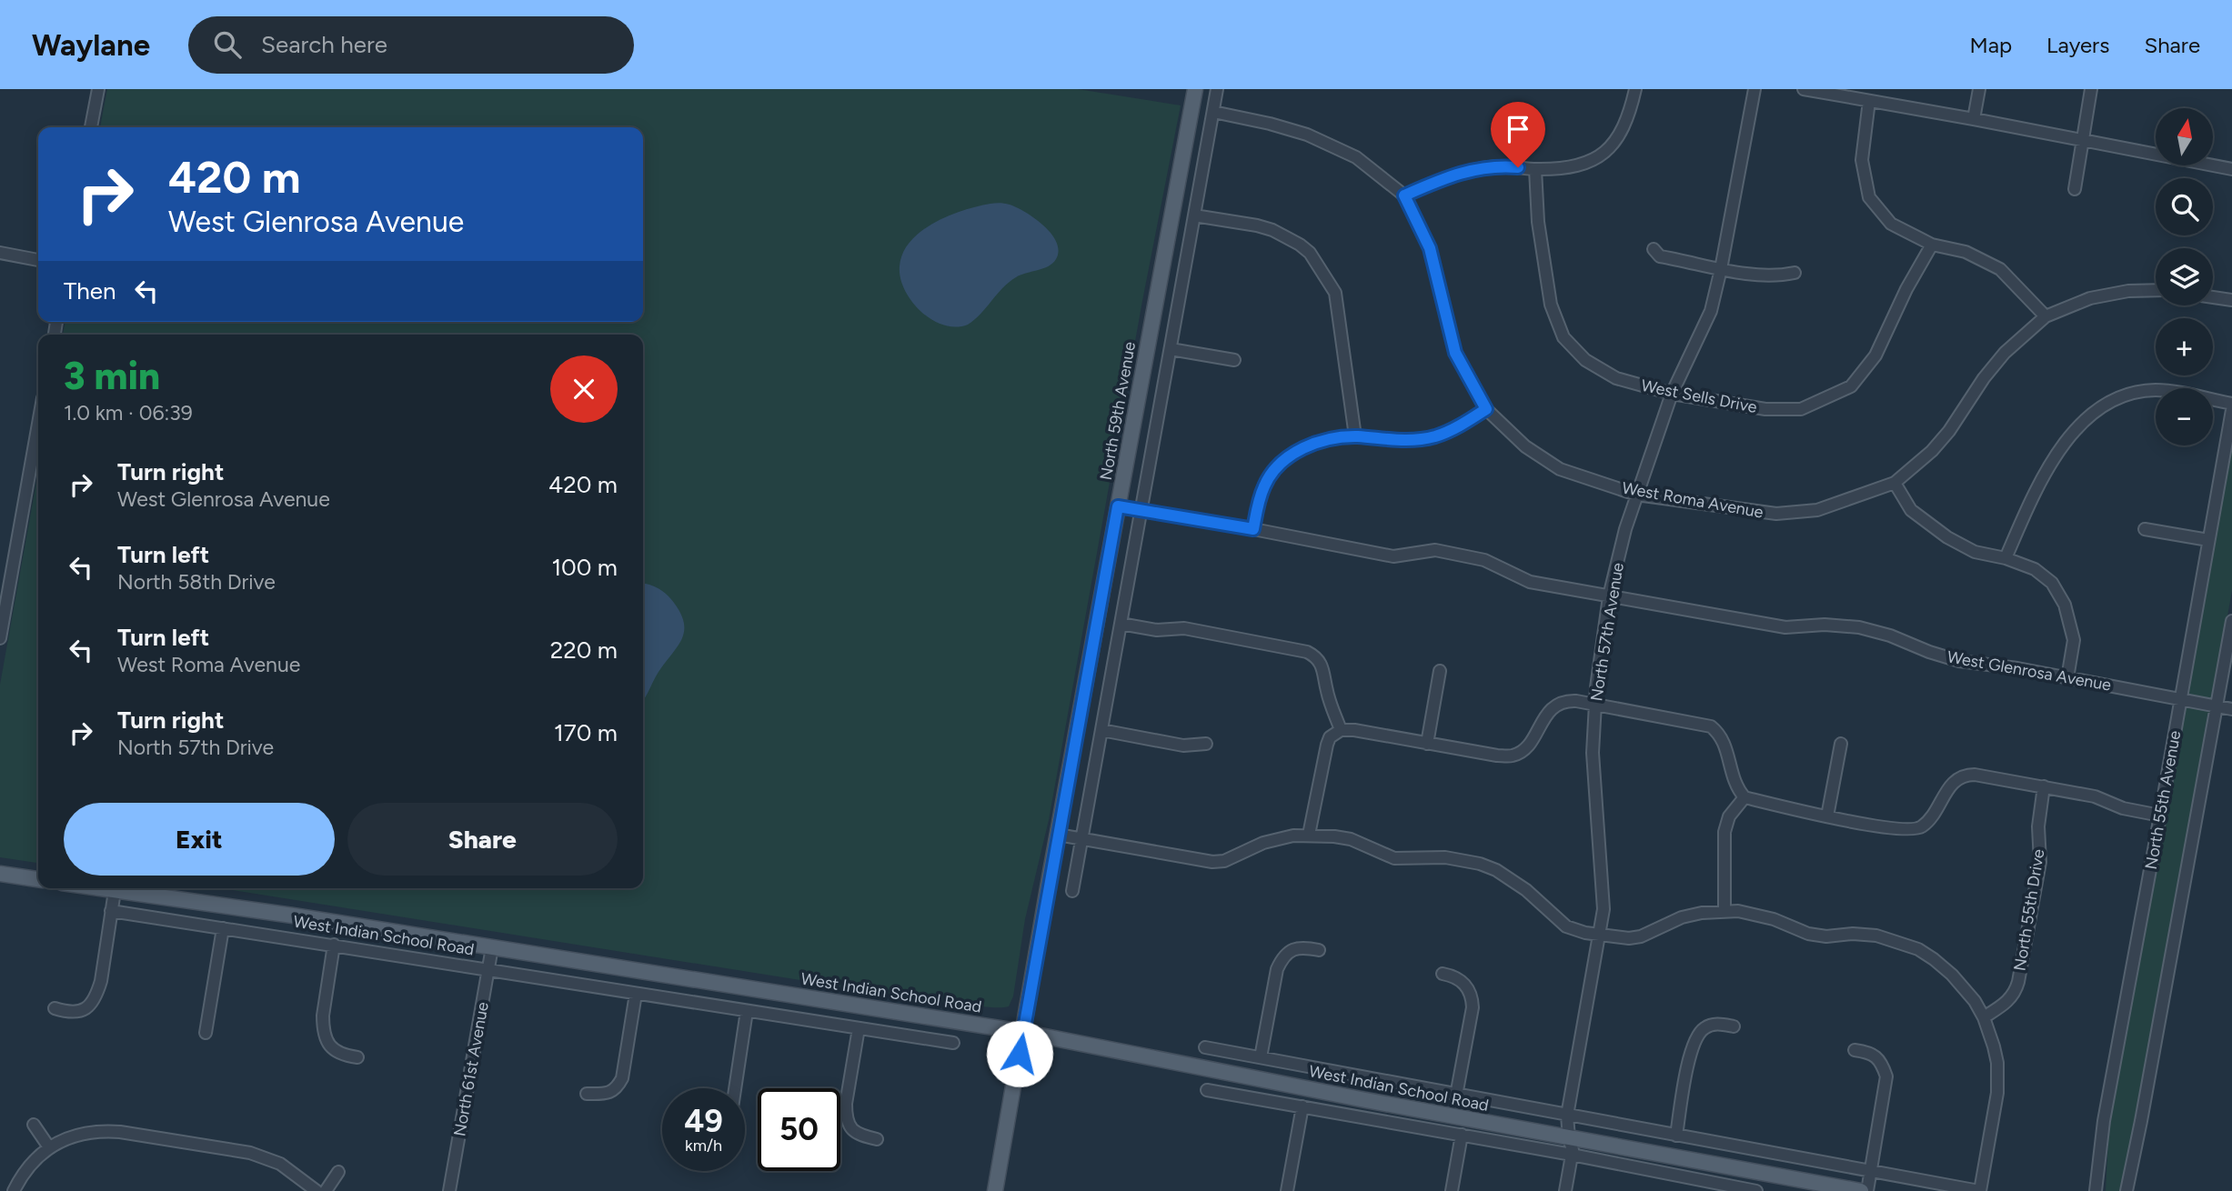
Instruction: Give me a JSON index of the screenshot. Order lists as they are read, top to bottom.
{
  "streets": {
    "main road": ["North 59th Avenue", "West Indian School Road"],
    "street": [
      "West Sells Drive",
      "West Roma Avenue",
      "North 57th Avenue",
      "West Glenrosa Avenue",
      "North 55th Avenue",
      "North 55th Drive",
      "North 61st Avenue"
    ]
  },
  "crossings": [
    ["West Sells Drive", "North 57th Avenue"],
    ["North 59th Avenue", "West Glenrosa Avenue"],
    ["North 59th Avenue", "West Indian School Road"],
    ["West Roma Avenue", "North 57th Avenue"],
    ["North 57th Avenue", "West Glenrosa Avenue"],
    ["North 57th Avenue", "West Indian School Road"],
    ["West Glenrosa Avenue", "North 55th Avenue"],
    ["West Indian School Road", "North 61st Avenue"]
  ],
  "north": "top",
  "page": {
    "header": "Waylane",
    "search": "Search here",
    "nav": ["Map", "Layers", "Share"],
    "map_buttons": ["+", "−"],
    "turn": ["420 m", "West Glenrosa Avenue"],
    "then": "Then",
    "heading": ["3 min", "1.0 km · 06:39"],
    "list": [
      {
        "name": "Turn right",
        "note": "West Glenrosa Avenue",
        "value": "420 m"
      },
      {
        "name": "Turn left",
        "note": "North 58th Drive",
        "value": "100 m"
      },
      {
        "name": "Turn left",
        "note": "West Roma Avenue",
        "value": "220 m"
      },
      {
        "name": "Turn right",
        "note": "North 57th Drive",
        "value": "170 m"
      }
    ],
    "buttons": ["Exit", "Share"],
    "speed": "49 km/h",
    "limit": "50"
  }
}
